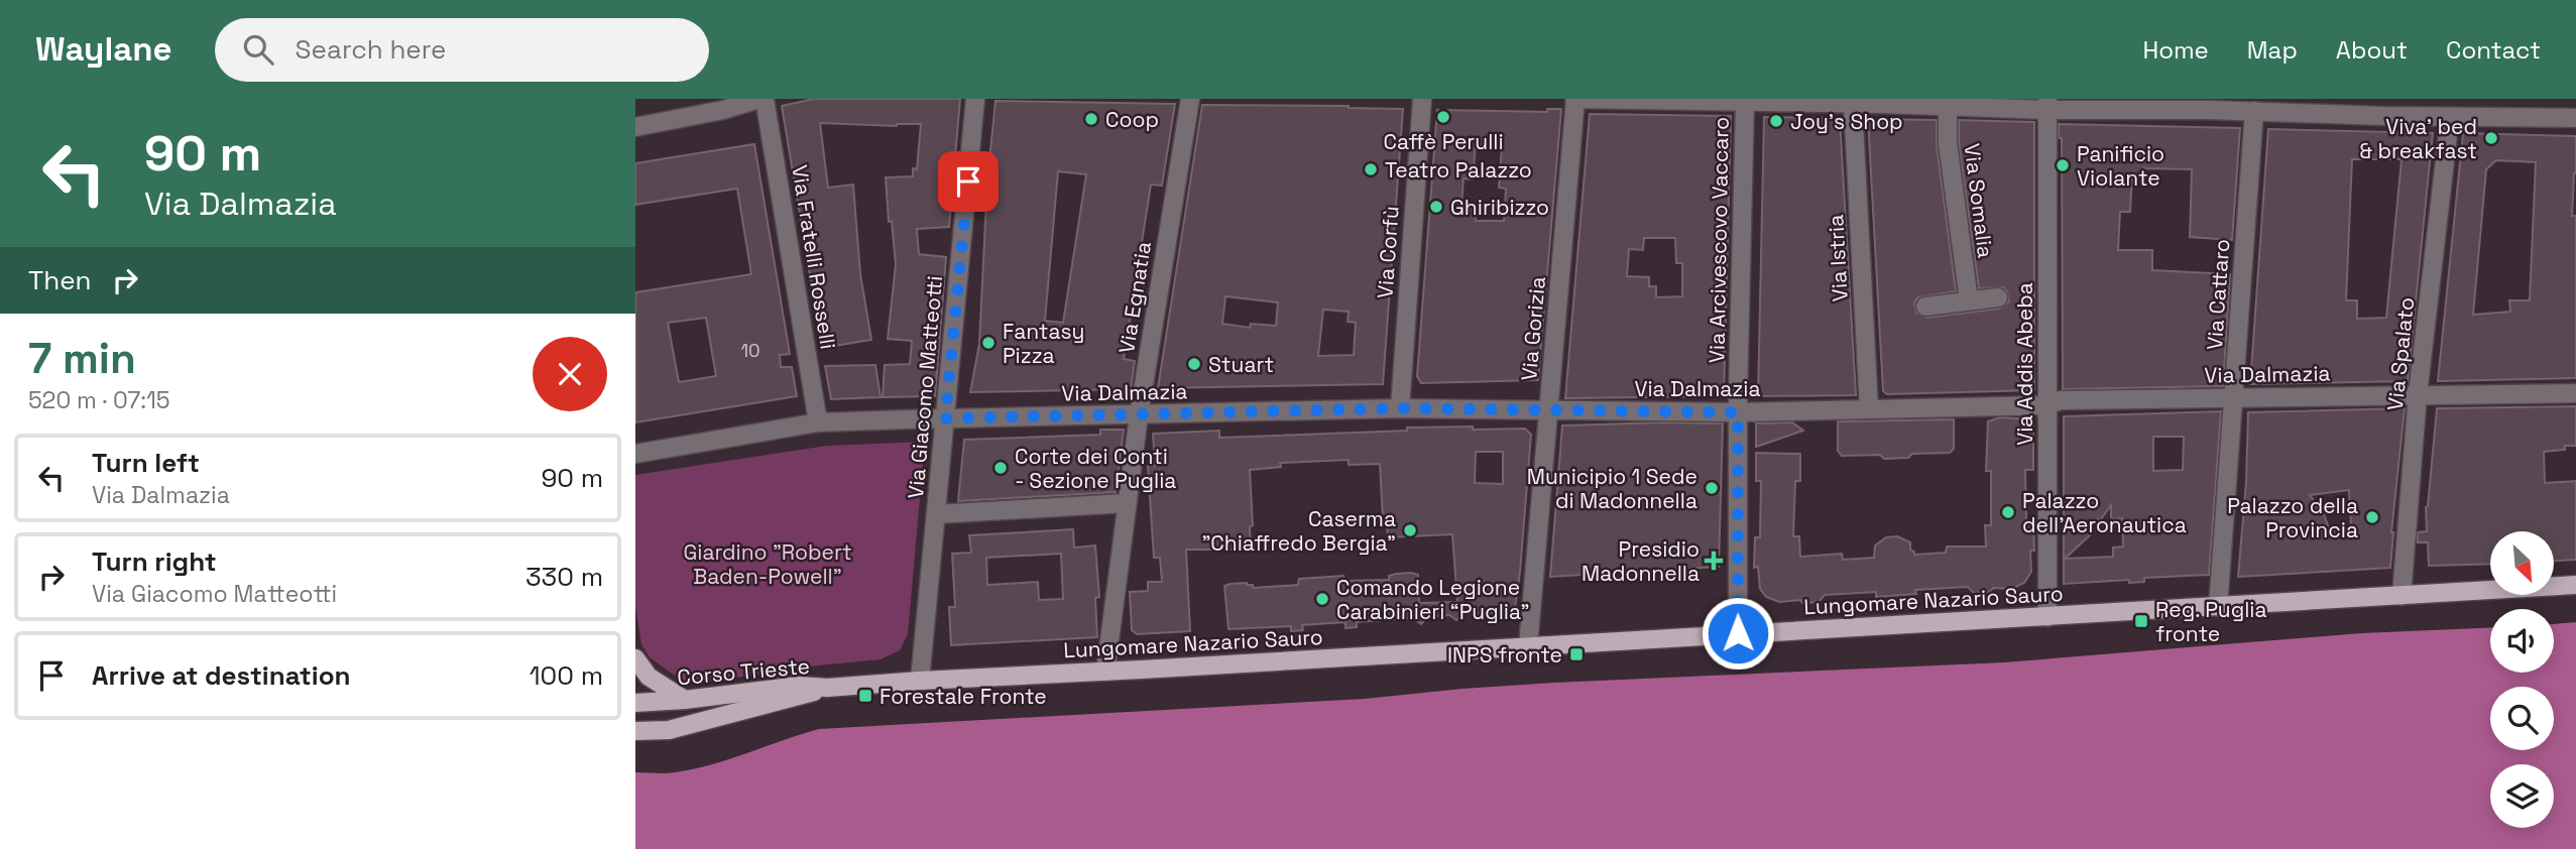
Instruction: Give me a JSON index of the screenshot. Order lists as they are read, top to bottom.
{
  "streets": {
    "main road": ["Lungomare Nazario Sauro", "Corso Trieste"],
    "street": [
      "Via Somalia",
      "Via Arcivescovo Vaccaro",
      "Via Corfù",
      "Via Fratelli Rosselli",
      "Via Istria",
      "Via Cattaro",
      "Via Egnatia",
      "Via Gorizia",
      "Via Spalato",
      "Via Addis Abeba",
      "Via Dalmazia",
      "Via Giacomo Matteotti"
    ]
  },
  "crossings": [
    ["Via Arcivescovo Vaccaro", "Via Dalmazia"],
    ["Via Arcivescovo Vaccaro", "Lungomare Nazario Sauro"],
    ["Via Corfù", "Via Dalmazia"],
    ["Via Fratelli Rosselli", "Via Dalmazia"],
    ["Via Istria", "Via Dalmazia"],
    ["Via Cattaro", "Via Dalmazia"],
    ["Via Cattaro", "Lungomare Nazario Sauro"],
    ["Via Egnatia", "Via Dalmazia"],
    ["Via Egnatia", "Lungomare Nazario Sauro"],
    ["Via Gorizia", "Via Dalmazia"],
    ["Via Gorizia", "Lungomare Nazario Sauro"],
    ["Via Spalato", "Via Dalmazia"],
    ["Via Spalato", "Lungomare Nazario Sauro"],
    ["Via Addis Abeba", "Via Dalmazia"],
    ["Via Addis Abeba", "Lungomare Nazario Sauro"],
    ["Via Dalmazia", "Via Giacomo Matteotti"],
    ["Via Giacomo Matteotti", "Lungomare Nazario Sauro"],
    ["Lungomare Nazario Sauro", "Corso Trieste"]
  ],
  "parks": ["Giardino \"Robert Baden-Powell\""],
  "places": {
    "other": [
      "Caffè Perulli",
      "Coop",
      "Joy's Shop",
      "Viva' bed & breakfast",
      "Panificio Violante",
      "Teatro Palazzo",
      "Ghiribizzo",
      "Fantasy Pizza",
      "Stuart",
      "Corte dei Conti - Sezione Puglia",
      "Municipio 1 Sede di Madonnella",
      "Palazzo dell'Aeronautica",
      "Palazzo della Provincia",
      "Caserma \"Chiaffredo Bergia\"",
      "Comando Legione Carabinieri “Puglia”"
    ],
    "health": ["Presidio Madonnella"],
    "transit": ["Reg. Puglia fronte", "INPS fronte", "Forestale Fronte"]
  },
  "house_numbers": ["10"],
  "north": "bottom right",
  "page": {
    "header": "Waylane",
    "search": "Search here",
    "nav": [
      "Home",
      "Map",
      "About",
      "Contact"
    ],
    "turn": ["90 m", "Via Dalmazia"],
    "then": "Then",
    "heading": ["7 min", "520 m · 07:15"],
    "list": [
      {
        "name": "Turn left",
        "note": "Via Dalmazia",
        "value": "90 m"
      },
      {
        "name": "Turn right",
        "note": "Via Giacomo Matteotti",
        "value": "330 m"
      },
      {
        "name": "Arrive at destination",
        "value": "100 m"
      }
    ]
  }
}
